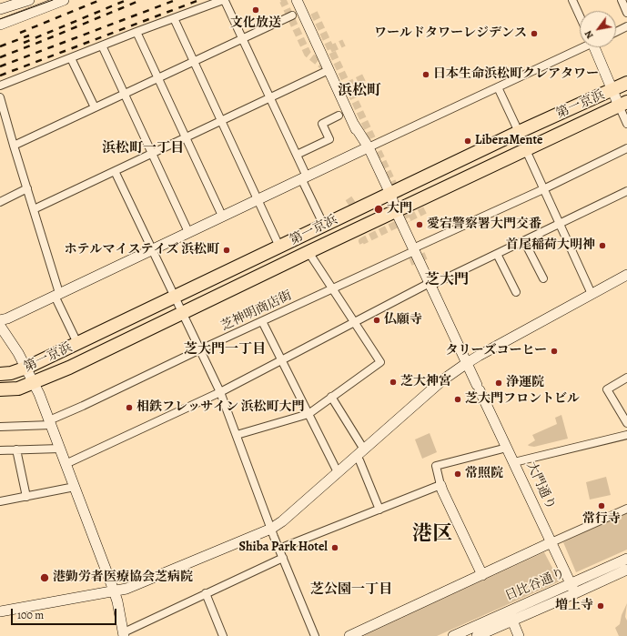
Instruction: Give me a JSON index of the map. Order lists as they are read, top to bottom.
{
  "streets": {
    "highway": ["第一京浜"],
    "street": ["芝神明商店街", "大門通り", "日比谷通り"]
  },
  "crossings": [
    ["第一京浜", "大門通り"],
    ["芝神明商店街", "大門通り"],
    ["大門通り", "日比谷通り"]
  ],
  "districts": [
    "浜松町",
    "浜松町一丁目",
    "芝大門",
    "芝大門一丁目",
    "港区",
    "芝公園一丁目"
  ],
  "places": [
    "文化放送",
    "ワールドタワーレジデンス",
    "日本生命浜松町クレアタワー",
    "LiberaMente",
    "大門",
    "愛宕警察署大門交番",
    "首尾稲荷大明神",
    "ホテルマイステイズ 浜松町",
    "仏願寺",
    "タリーズコーヒー",
    "芝大神宮",
    "浄運院",
    "芝大門フロントビル",
    "相鉄フレッサイン 浜松町大門",
    "常照院",
    "常行寺",
    "Shiba Park Hotel",
    "港勤労者医療協会芝病院",
    "増上寺"
  ],
  "scale_bar": "100 m",
  "north": "bottom left"
}
